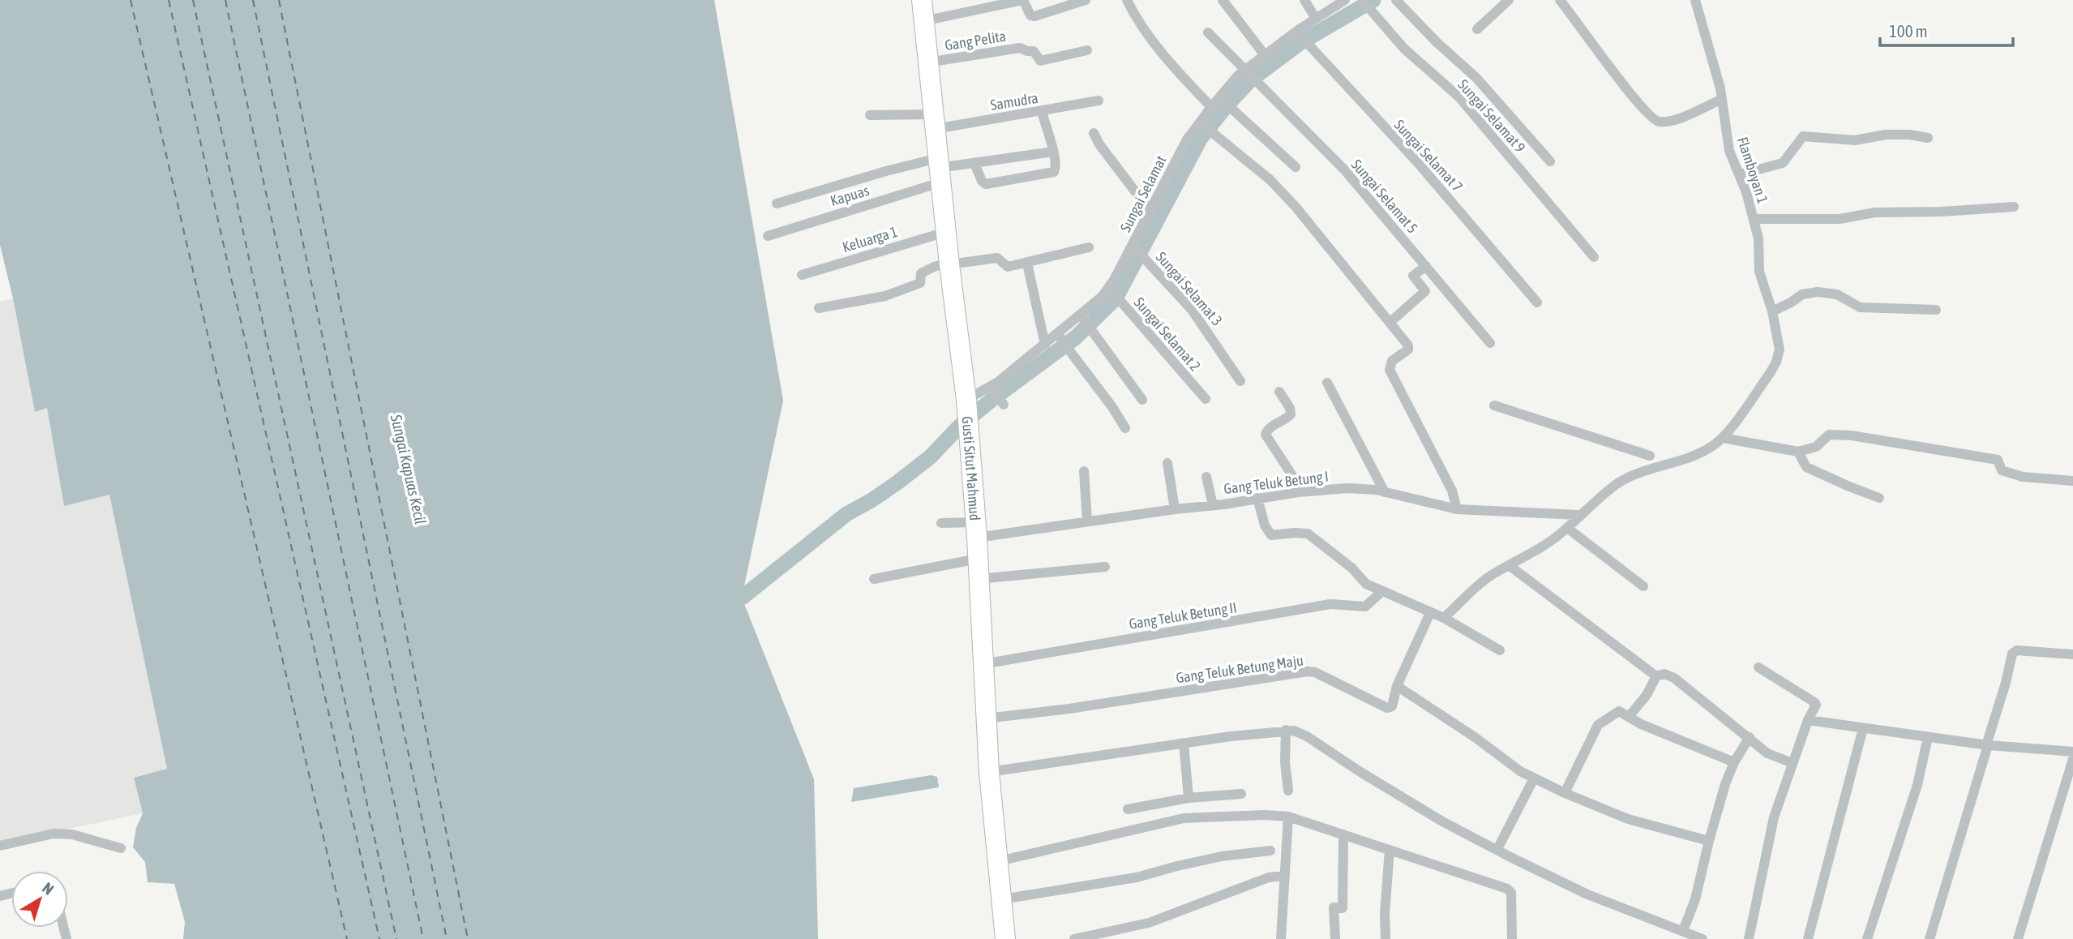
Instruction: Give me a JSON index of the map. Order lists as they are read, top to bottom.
{
  "streets": {
    "highway": ["Gusti Situt Mahmud"],
    "street": [
      "Gang Pelita",
      "Samudra",
      "Sungai Selamat 9",
      "Sungai Selamat 7",
      "Flamboyan 1",
      "Sungai Selamat",
      "Kapuas",
      "Sungai Selamat 5",
      "Keluarga 1",
      "Sungai Selamat 3",
      "Sungai Selamat 2",
      "Gang Teluk Betung I",
      "Gang Teluk Betung II",
      "Gang Teluk Betung Maju"
    ]
  },
  "crossings": [
    ["Gang Pelita", "Gusti Situt Mahmud"],
    ["Samudra", "Gusti Situt Mahmud"],
    ["Sungai Selamat 7", "Sungai Selamat"],
    ["Sungai Selamat", "Sungai Selamat 5"],
    ["Sungai Selamat", "Sungai Selamat 3"],
    ["Sungai Selamat", "Sungai Selamat 2"],
    ["Sungai Selamat", "Gusti Situt Mahmud"],
    ["Kapuas", "Gusti Situt Mahmud"],
    ["Keluarga 1", "Gusti Situt Mahmud"],
    ["Gusti Situt Mahmud", "Gang Teluk Betung I"],
    ["Gusti Situt Mahmud", "Gang Teluk Betung II"],
    ["Gusti Situt Mahmud", "Gang Teluk Betung Maju"]
  ],
  "water": ["Sungai Kapuas Kecil"],
  "scale_bar": "100 m",
  "north": "top right"
}
